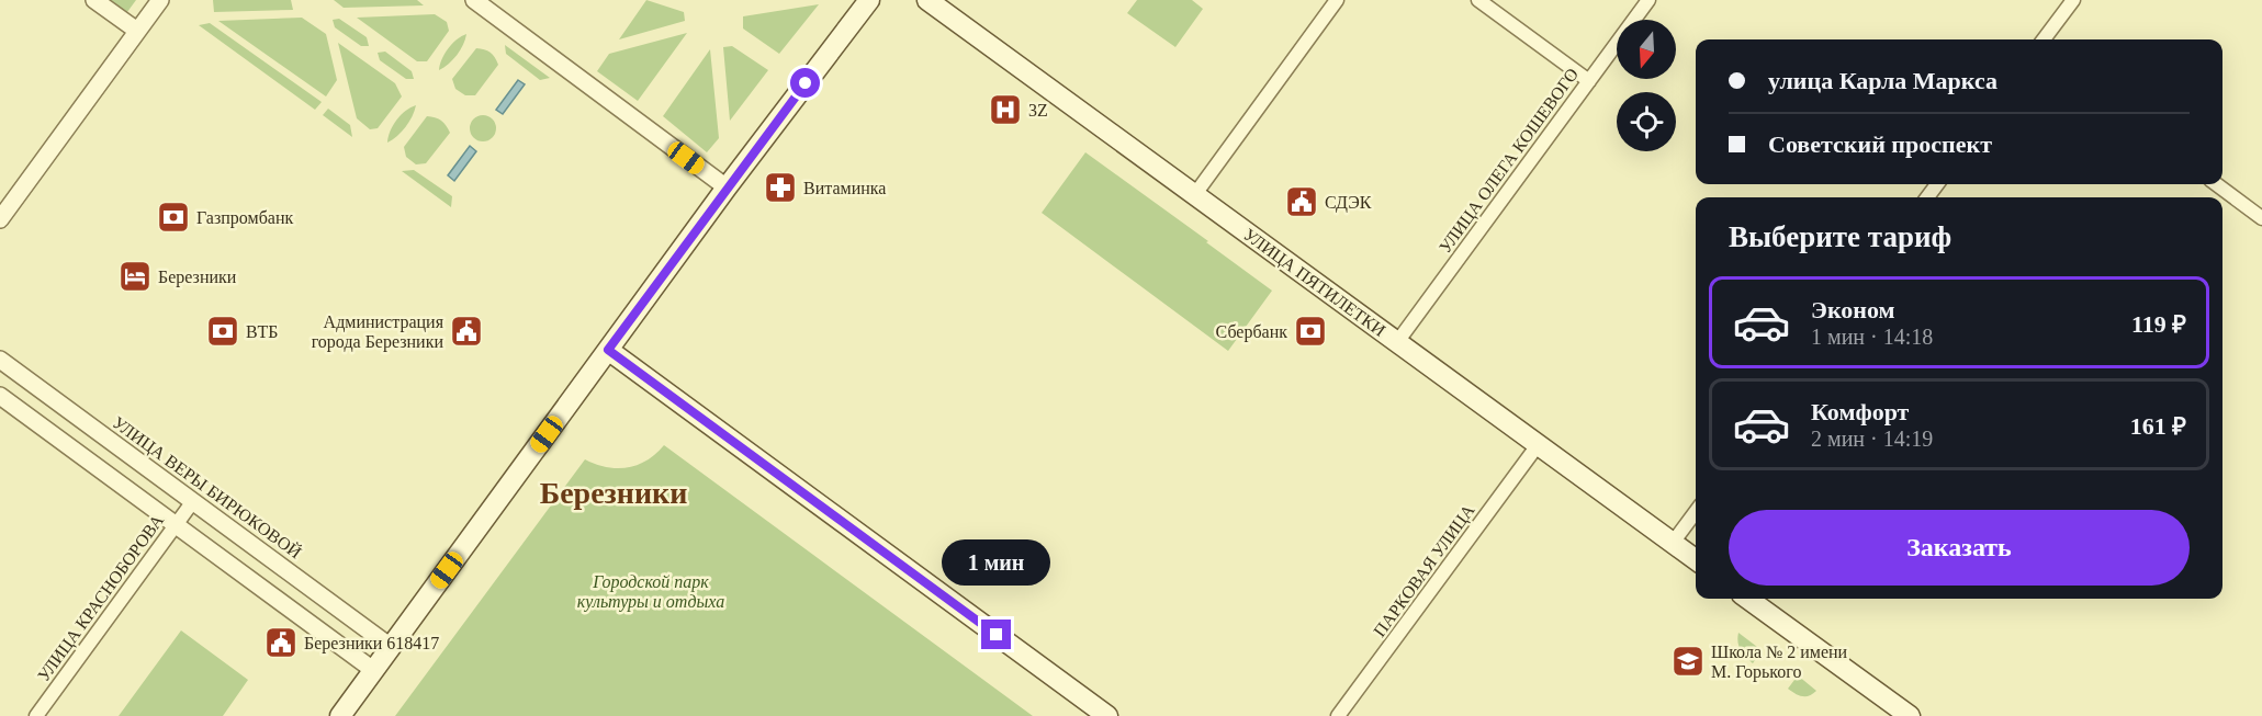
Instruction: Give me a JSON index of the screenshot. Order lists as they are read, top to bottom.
{
  "streets": {
    "main road": ["УЛИЦА ПЯТИЛЕТКИ"],
    "street": [
      "УЛИЦА ОЛЕГА КОШЕВОГО",
      "УЛИЦА ВЕРЫ БИРЮКОВОЙ",
      "ПАРКОВАЯ УЛИЦА",
      "УЛИЦА КРАСНОБОРОВА"
    ]
  },
  "crossings": [
    ["УЛИЦА ОЛЕГА КОШЕВОГО", "УЛИЦА ПЯТИЛЕТКИ"],
    ["УЛИЦА ПЯТИЛЕТКИ", "ПАРКОВАЯ УЛИЦА"],
    ["УЛИЦА ВЕРЫ БИРЮКОВОЙ", "УЛИЦА КРАСНОБОРОВА"]
  ],
  "districts": ["Березники"],
  "parks": ["Городской парк культуры и отдыха"],
  "places": {
    "hospital": ["3Z"],
    "pharmacy": ["Витаминка"],
    "public building": ["СДЭК", "Администрация города Березники", "Березники 618417"],
    "bank": ["Газпромбанк", "ВТБ", "Сбербанк"],
    "hotel": ["Березники"],
    "school or university": ["Школа № 2 имени М. Горького"]
  },
  "north": "bottom",
  "page": {
    "banner": ["улица Карла Маркса", "Советский проспект"],
    "heading": "Выберите тариф",
    "list": [
      {
        "name": "Эконом",
        "note": "1 мин · 14:18",
        "value": "119 ₽"
      },
      {
        "name": "Комфорт",
        "note": "2 мин · 14:19",
        "value": "161 ₽"
      }
    ],
    "buttons": "Заказать",
    "bubble": "1 мин"
  }
}
